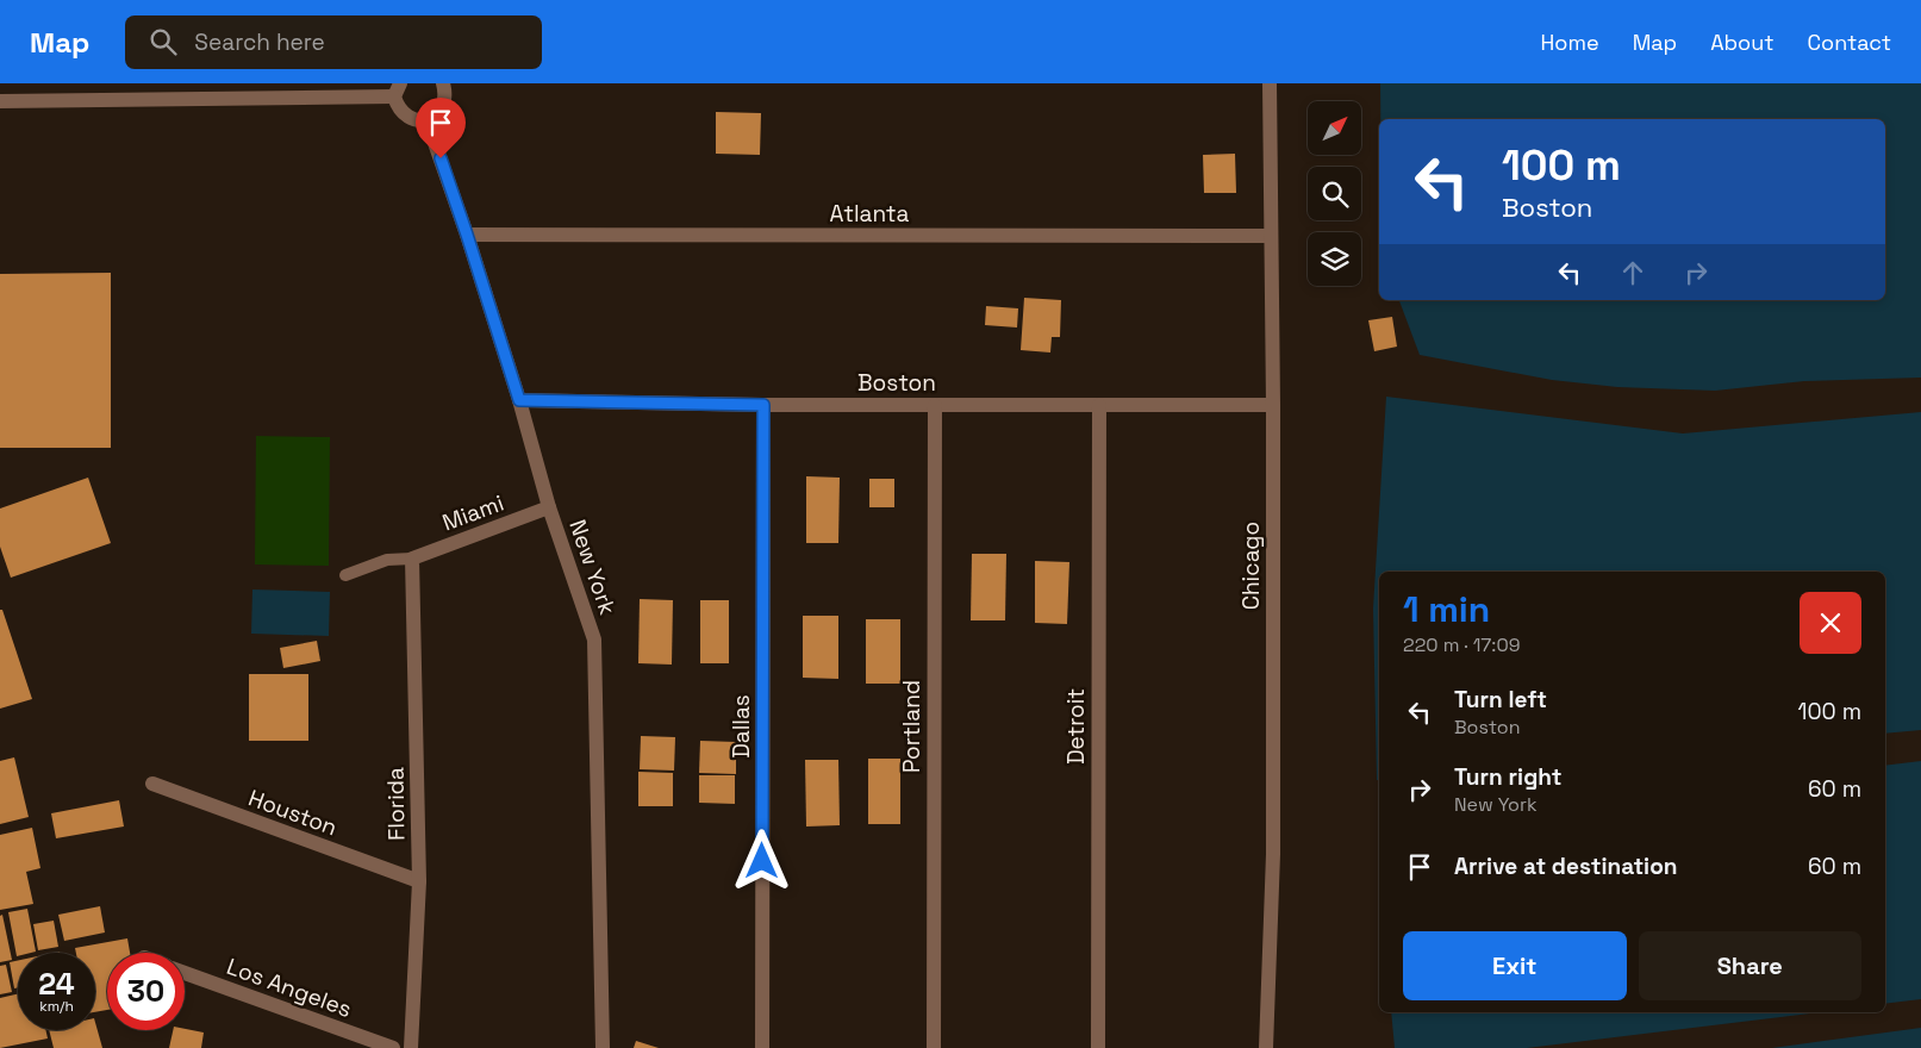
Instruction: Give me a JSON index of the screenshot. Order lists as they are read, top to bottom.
{
  "streets": {
    "street": [
      "Atlanta",
      "Boston",
      "Miami",
      "Chicago",
      "New York",
      "Dallas",
      "Portland",
      "Detroit",
      "Florida",
      "Houston",
      "Los Angeles"
    ]
  },
  "crossings": [
    ["Atlanta", "Chicago"],
    ["Atlanta", "New York"],
    ["Boston", "Chicago"],
    ["Boston", "New York"],
    ["Boston", "Dallas"],
    ["Boston", "Portland"],
    ["Boston", "Detroit"],
    ["Miami", "New York"],
    ["Miami", "Florida"],
    ["Florida", "Houston"]
  ],
  "north": "top right",
  "page": {
    "header": "Map",
    "search": "Search here",
    "nav": [
      "Home",
      "Map",
      "About",
      "Contact"
    ],
    "turn": ["100 m", "Boston"],
    "heading": ["1 min", "220 m · 17:09"],
    "list": [
      {
        "name": "Turn left",
        "note": "Boston",
        "value": "100 m"
      },
      {
        "name": "Turn right",
        "note": "New York",
        "value": "60 m"
      },
      {
        "name": "Arrive at destination",
        "value": "60 m"
      }
    ],
    "buttons": ["Exit", "Share"],
    "speed": "24 km/h",
    "limit": "30"
  }
}
